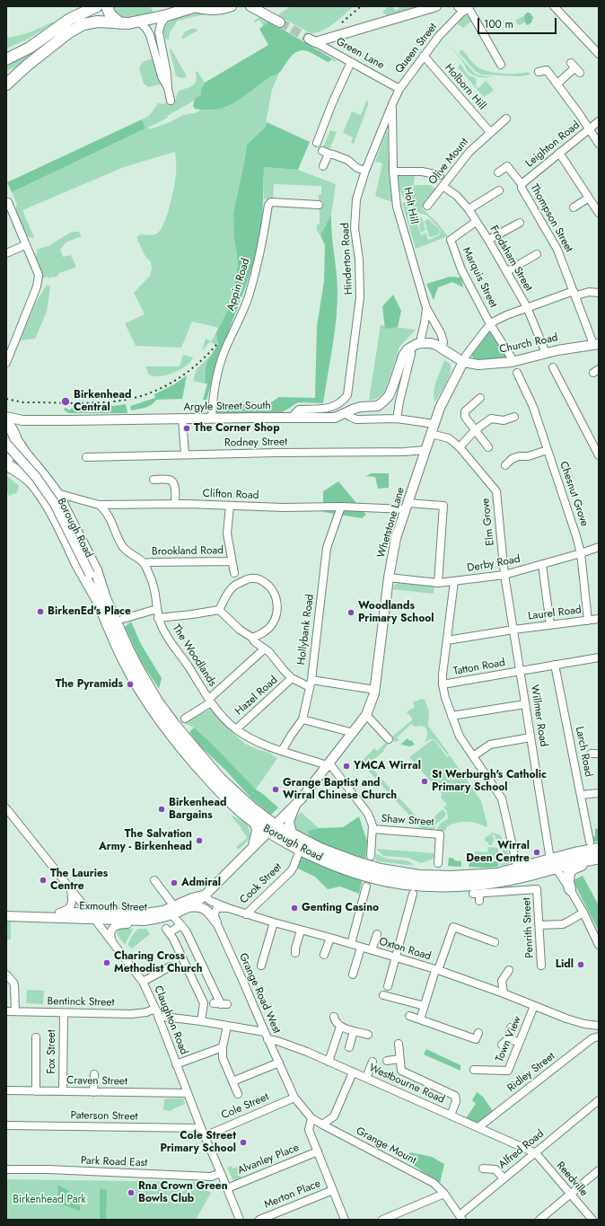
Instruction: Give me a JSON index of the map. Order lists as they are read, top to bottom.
{
  "streets": {
    "highway": ["Borough Road"],
    "main road": [
      "Church Road",
      "Argyle Street South",
      "Whetstone Lane",
      "Exmouth Street"
    ],
    "street": [
      "Queen Street",
      "Green Lane",
      "Holborn Hill",
      "Leighton Road",
      "Olive Mount",
      "Holt Hill",
      "Thompson Street",
      "Hinderton Road",
      "Frodsham Street",
      "Marquis Street",
      "Appin Road",
      "Rodney Street",
      "Chesnut Grove",
      "Clifton Road",
      "Elm Grove",
      "Brookland Road",
      "Derby Road",
      "Laurel Road",
      "Hollybank Road",
      "The Woodlands",
      "Tatton Road",
      "Hazel Road",
      "Willmer Road",
      "Larch Road",
      "Shaw Street",
      "Cook Street",
      "Penrith Street",
      "Oxton Road",
      "Grange Road West",
      "Bentinck Street",
      "Claughton Road",
      "Town View",
      "Fox Street",
      "Ridley Street",
      "Craven Street",
      "Westbourne Road",
      "Cole Street",
      "Paterson Street",
      "Grange Mount",
      "Alfred Road",
      "Alvanley Place",
      "Park Road East",
      "Reedville",
      "Merton Place"
    ]
  },
  "crossings": [
    ["Queen Street", "Green Lane"],
    ["Queen Street", "Holborn Hill"],
    ["Queen Street", "Holt Hill"],
    ["Queen Street", "Hinderton Road"],
    ["Holborn Hill", "Olive Mount"],
    ["Leighton Road", "Thompson Street"],
    ["Olive Mount", "Frodsham Street"],
    ["Holt Hill", "Hinderton Road"],
    ["Thompson Street", "Church Road"],
    ["Hinderton Road", "Argyle Street South"],
    ["Frodsham Street", "Marquis Street"],
    ["Frodsham Street", "Church Road"],
    ["Marquis Street", "Church Road"],
    ["Appin Road", "Argyle Street South"],
    ["Church Road", "Whetstone Lane"],
    ["Rodney Street", "Whetstone Lane"],
    ["Chesnut Grove", "Derby Road"],
    ["Chesnut Grove", "Laurel Road"],
    ["Clifton Road", "Whetstone Lane"],
    ["Clifton Road", "Borough Road"],
    ["Clifton Road", "Derby Road"],
    ["Clifton Road", "Hollybank Road"],
    ["Elm Grove", "Whetstone Lane"],
    ["Elm Grove", "Derby Road"],
    ["Elm Grove", "Willmer Road"],
    ["Whetstone Lane", "Borough Road"],
    ["Whetstone Lane", "Derby Road"],
    ["Whetstone Lane", "The Woodlands"],
    ["Whetstone Lane", "Exmouth Street"],
    ["Whetstone Lane", "Oxton Road"],
    ["Borough Road", "Willmer Road"],
    ["Borough Road", "Cook Street"],
    ["Brookland Road", "The Woodlands"],
    ["Derby Road", "Willmer Road"],
    ["Laurel Road", "Willmer Road"],
    ["Hollybank Road", "The Woodlands"],
    ["The Woodlands", "Hazel Road"],
    ["Tatton Road", "Willmer Road"],
    ["Tatton Road", "Larch Road"],
    ["Cook Street", "Oxton Road"],
    ["Exmouth Street", "Oxton Road"],
    ["Exmouth Street", "Claughton Road"],
    ["Oxton Road", "Town View"],
    ["Grange Road West", "Westbourne Road"],
    ["Grange Road West", "Cole Street"],
    ["Grange Road West", "Grange Mount"],
    ["Bentinck Street", "Claughton Road"],
    ["Bentinck Street", "Fox Street"],
    ["Claughton Road", "Craven Street"],
    ["Claughton Road", "Westbourne Road"],
    ["Claughton Road", "Cole Street"],
    ["Claughton Road", "Paterson Street"],
    ["Claughton Road", "Alvanley Place"],
    ["Claughton Road", "Park Road East"],
    ["Fox Street", "Craven Street"],
    ["Ridley Street", "Westbourne Road"],
    ["Westbourne Road", "Alfred Road"],
    ["Westbourne Road", "Reedville"],
    ["Cole Street", "Grange Mount"],
    ["Grange Mount", "Alfred Road"],
    ["Alfred Road", "Reedville"]
  ],
  "parks": ["Birkenhead Park"],
  "places": [
    "Birkenhead Central",
    "The Corner Shop",
    "BirkenEd's Place",
    "Woodlands Primary School",
    "The Pyramids",
    "YMCA Wirral",
    "St Werburgh's Catholic Primary School",
    "Grange Baptist and Wirral Chinese Church",
    "Birkenhead Bargains",
    "The Salvation Army - Birkenhead",
    "Wirral Deen Centre",
    "The Lauries Centre",
    "Admiral",
    "Genting Casino",
    "Charing Cross Methodist Church",
    "Lidl",
    "Cole Street Primary School",
    "Rna Crown Green Bowls Club"
  ],
  "scale_bar": "100 m"
}
